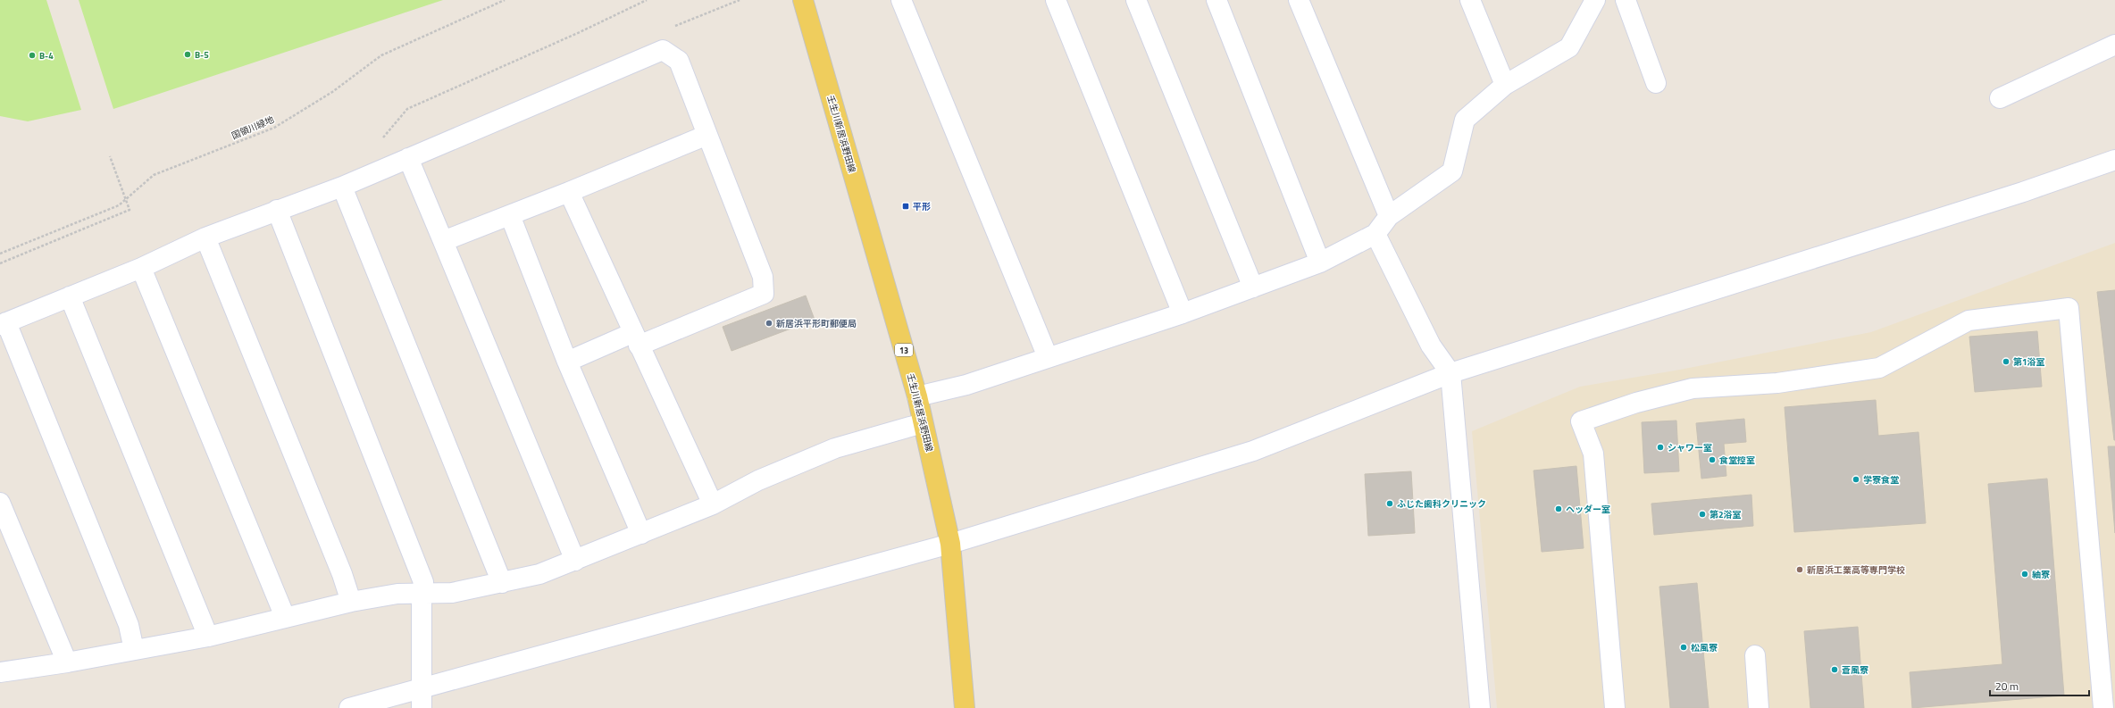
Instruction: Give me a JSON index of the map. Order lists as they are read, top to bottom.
{
  "streets": {
    "main road": ["壬生川新居浜野田線", "13"],
    "path": ["国領川緑地"]
  },
  "places": {
    "other": [
      "B-5",
      "B-4",
      "新居浜平形町郵便局",
      "第1浴室",
      "シャワー室",
      "食堂控室",
      "学寮食堂",
      "ふじた歯科クリニック",
      "ヘッダー室",
      "第2浴室",
      "新居浜工業高等専門学校",
      "紬寮",
      "松風寮",
      "蒼風寮"
    ],
    "transit": ["平形"]
  },
  "scale_bar": "20 m"
}
